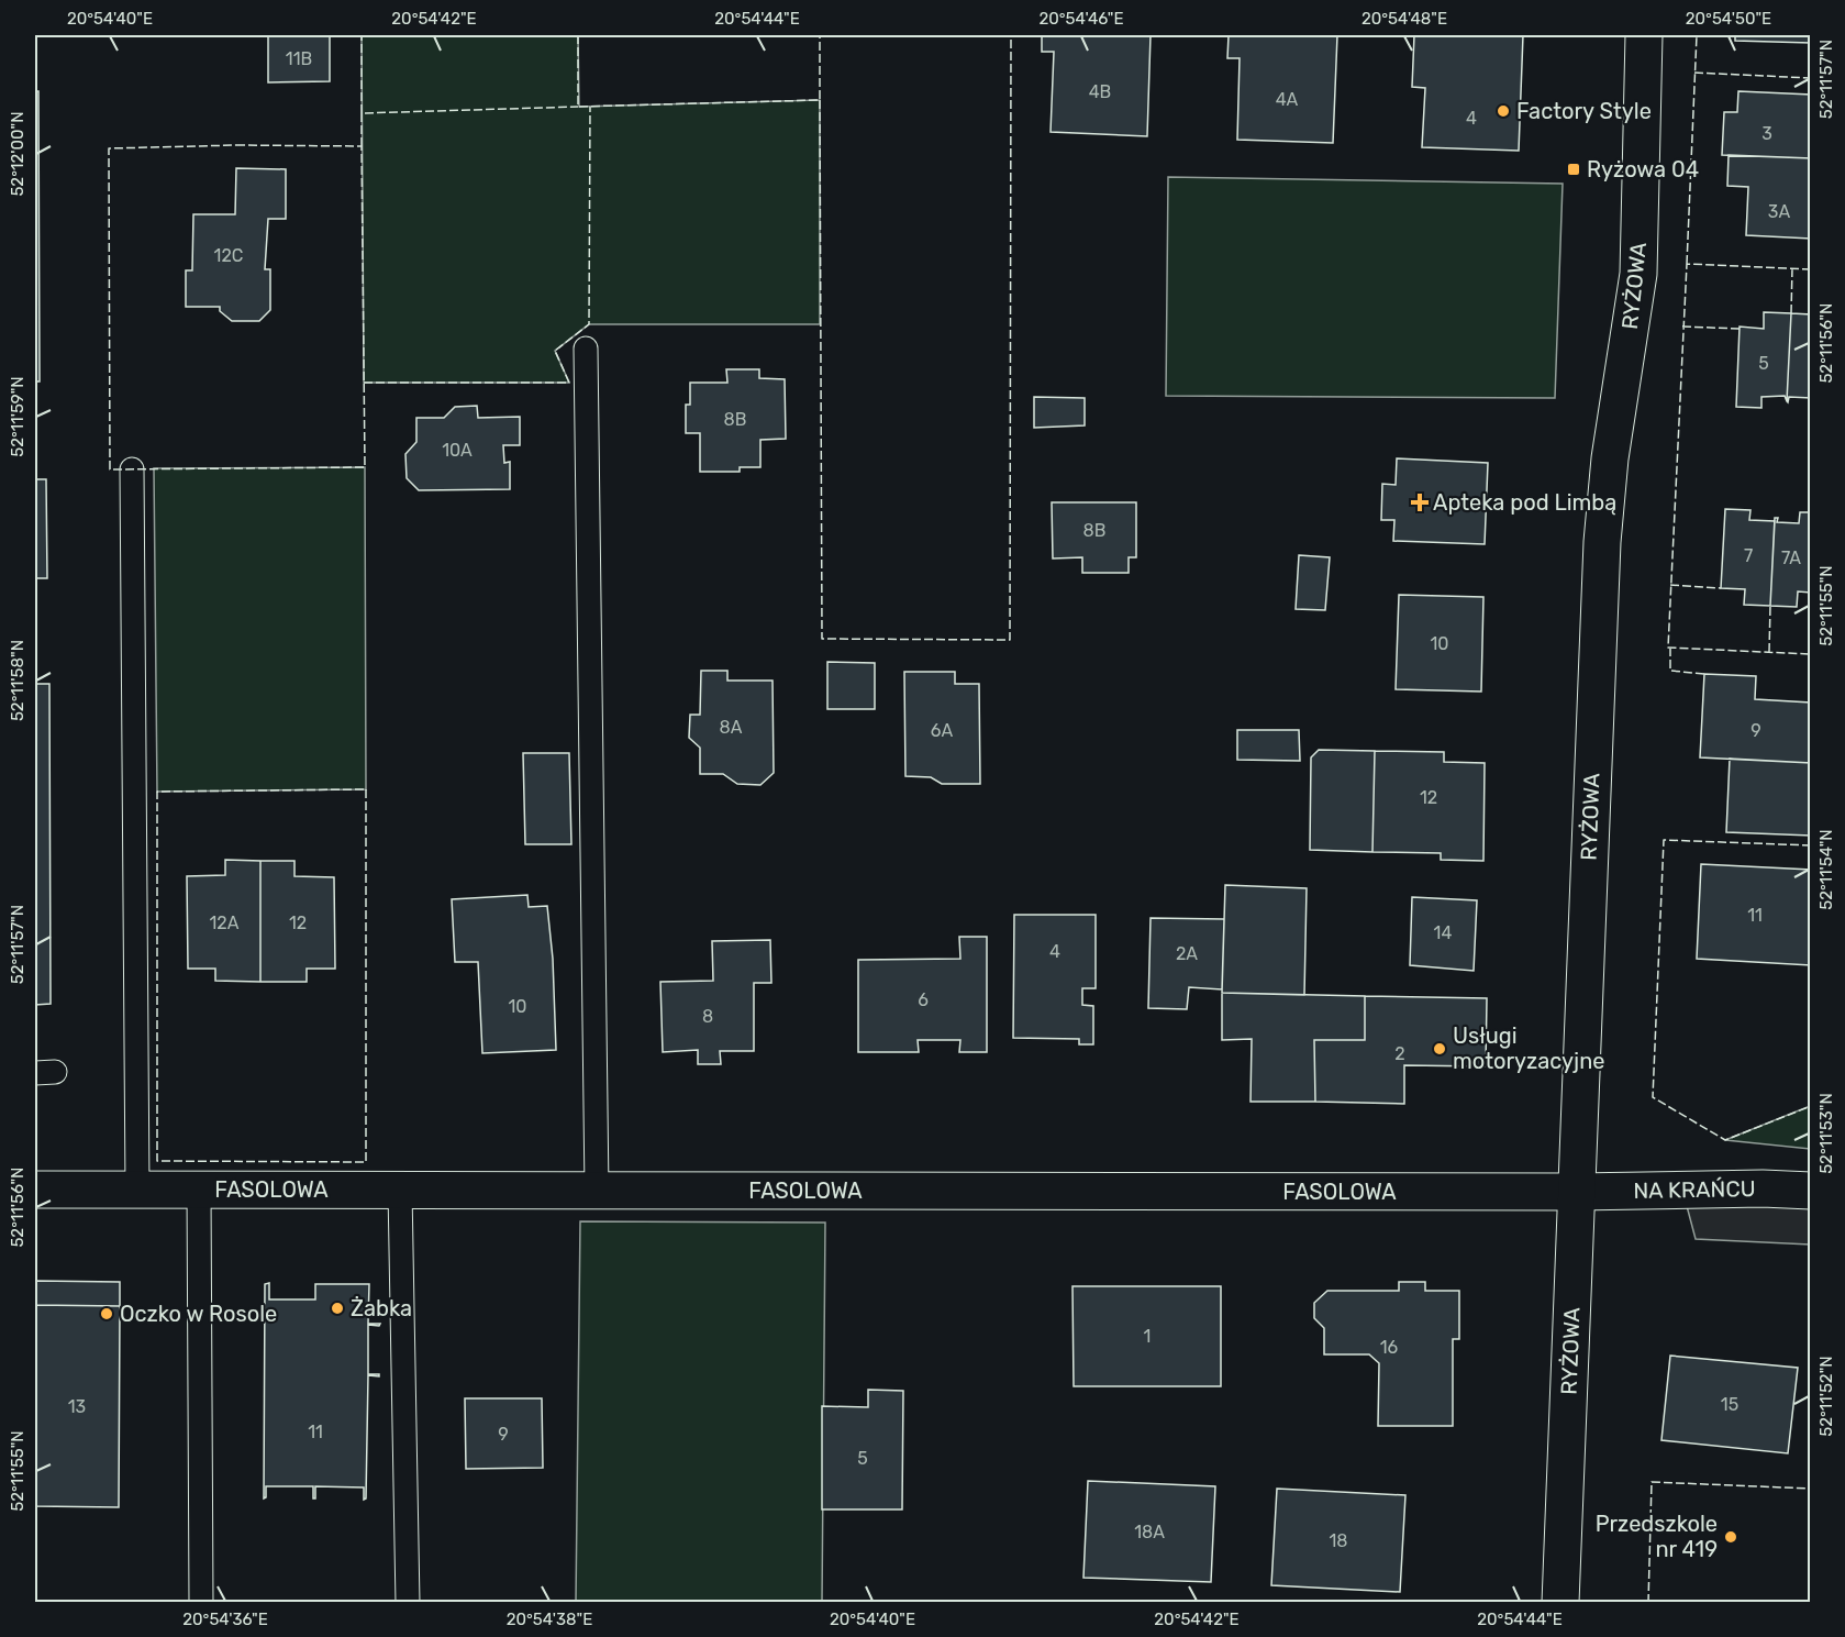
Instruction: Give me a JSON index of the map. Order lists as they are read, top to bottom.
{
  "streets": {
    "street": ["RYŻOWA", "FASOLOWA", "NA KRAŃCU"]
  },
  "crossings": [
    ["RYŻOWA", "FASOLOWA"],
    ["RYŻOWA", "NA KRAŃCU"],
    ["FASOLOWA", "NA KRAŃCU"]
  ],
  "places": {
    "other": [
      "Factory Style",
      "Usługi motoryzacyjne",
      "Żabka",
      "Oczko w Rosole",
      "Przedszkole nr 419"
    ],
    "transit": ["Ryżowa 04"],
    "health": ["Apteka pod Limbą"]
  },
  "house_numbers": [
    "11B",
    "4B",
    "4A",
    "4",
    "3",
    "3A",
    "12C",
    "5",
    "8B",
    "10A",
    "8B",
    "7",
    "7A",
    "10",
    "8A",
    "6A",
    "9",
    "12",
    "11",
    "12A",
    "12",
    "14",
    "4",
    "2A",
    "6",
    "10",
    "8",
    "2",
    "1",
    "16",
    "15",
    "13",
    "11",
    "9",
    "5",
    "18A",
    "18"
  ],
  "coordinates": [
    "20°54'40\"E",
    "20°54'42\"E",
    "20°54'44\"E",
    "20°54'46\"E",
    "20°54'48\"E",
    "20°54'50\"E",
    "52°11'57\"N",
    "52°12'00\"N",
    "52°11'56\"N",
    "52°11'59\"N",
    "52°11'55\"N",
    "52°11'58\"N",
    "52°11'54\"N",
    "52°11'53\"N",
    "52°11'52\"N",
    "20°54'36\"E",
    "20°54'38\"E"
  ]
}
